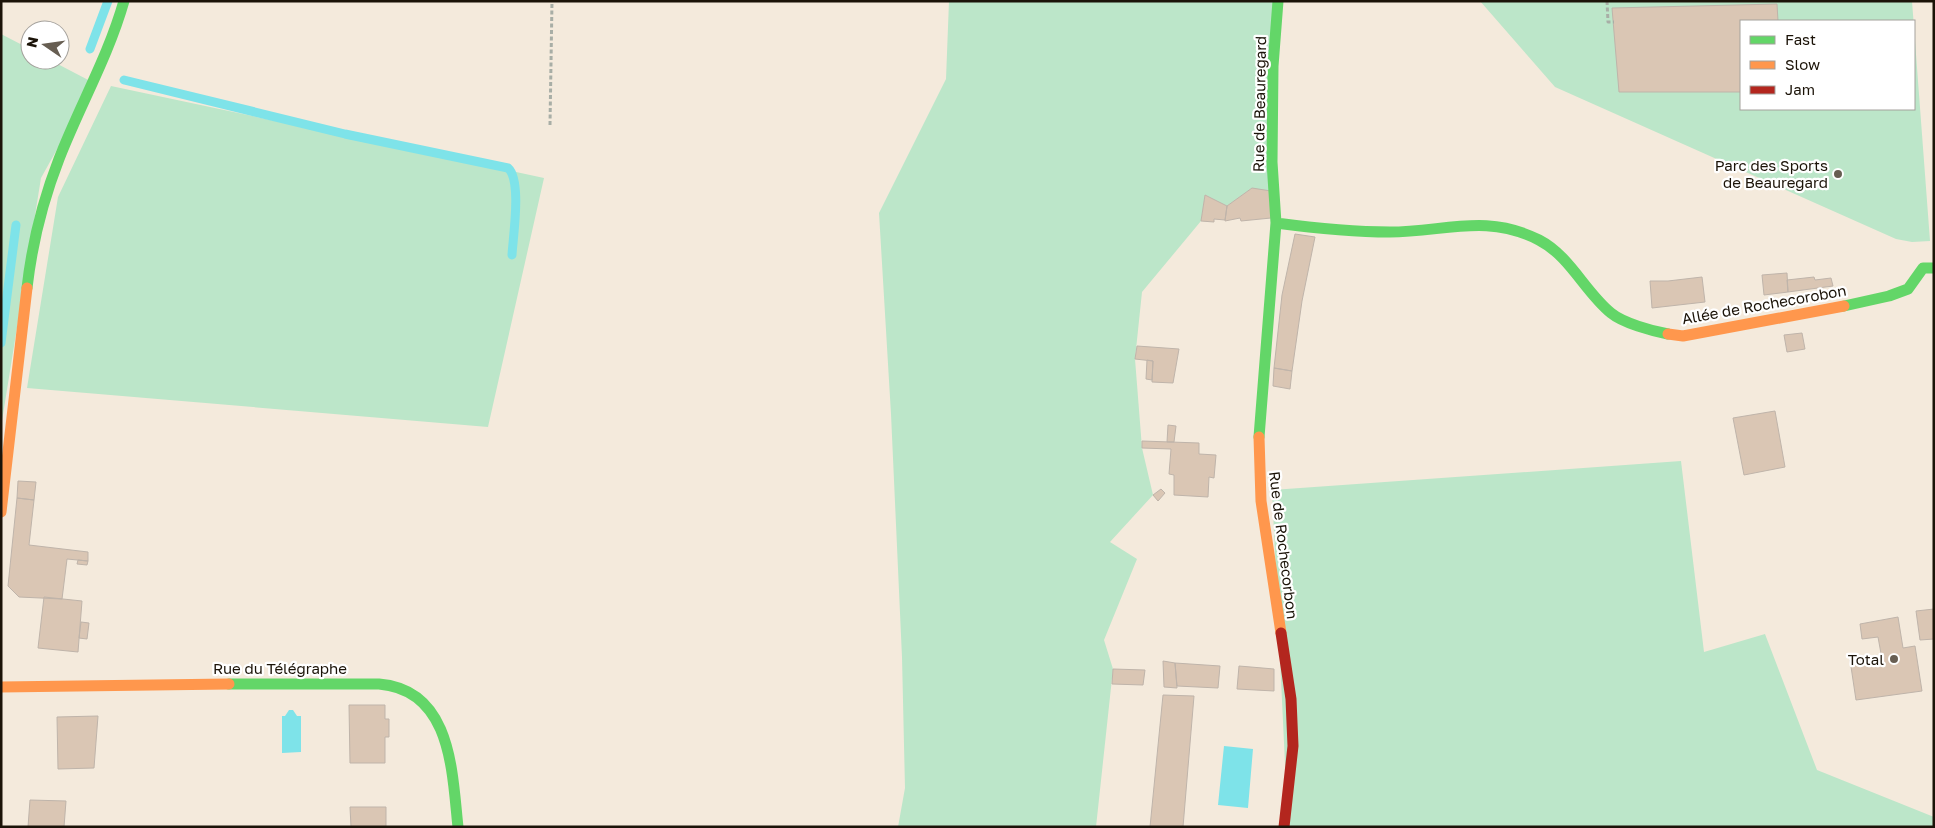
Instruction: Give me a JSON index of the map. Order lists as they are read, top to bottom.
{
  "streets": {
    "street": [
      "Rue de Beauregard",
      "Allée de Rochecorobon",
      "Rue de Rochecorbon",
      "Rue du Télégraphe"
    ]
  },
  "crossings": [
    ["Rue de Beauregard", "Rue de Rochecorbon"],
    ["Allée de Rochecorobon", "Rue de Rochecorbon"]
  ],
  "places": ["Parc des Sports de Beauregard", "Total"],
  "legend": ["Fast", "Slow", "Jam"],
  "north": "left"
}
